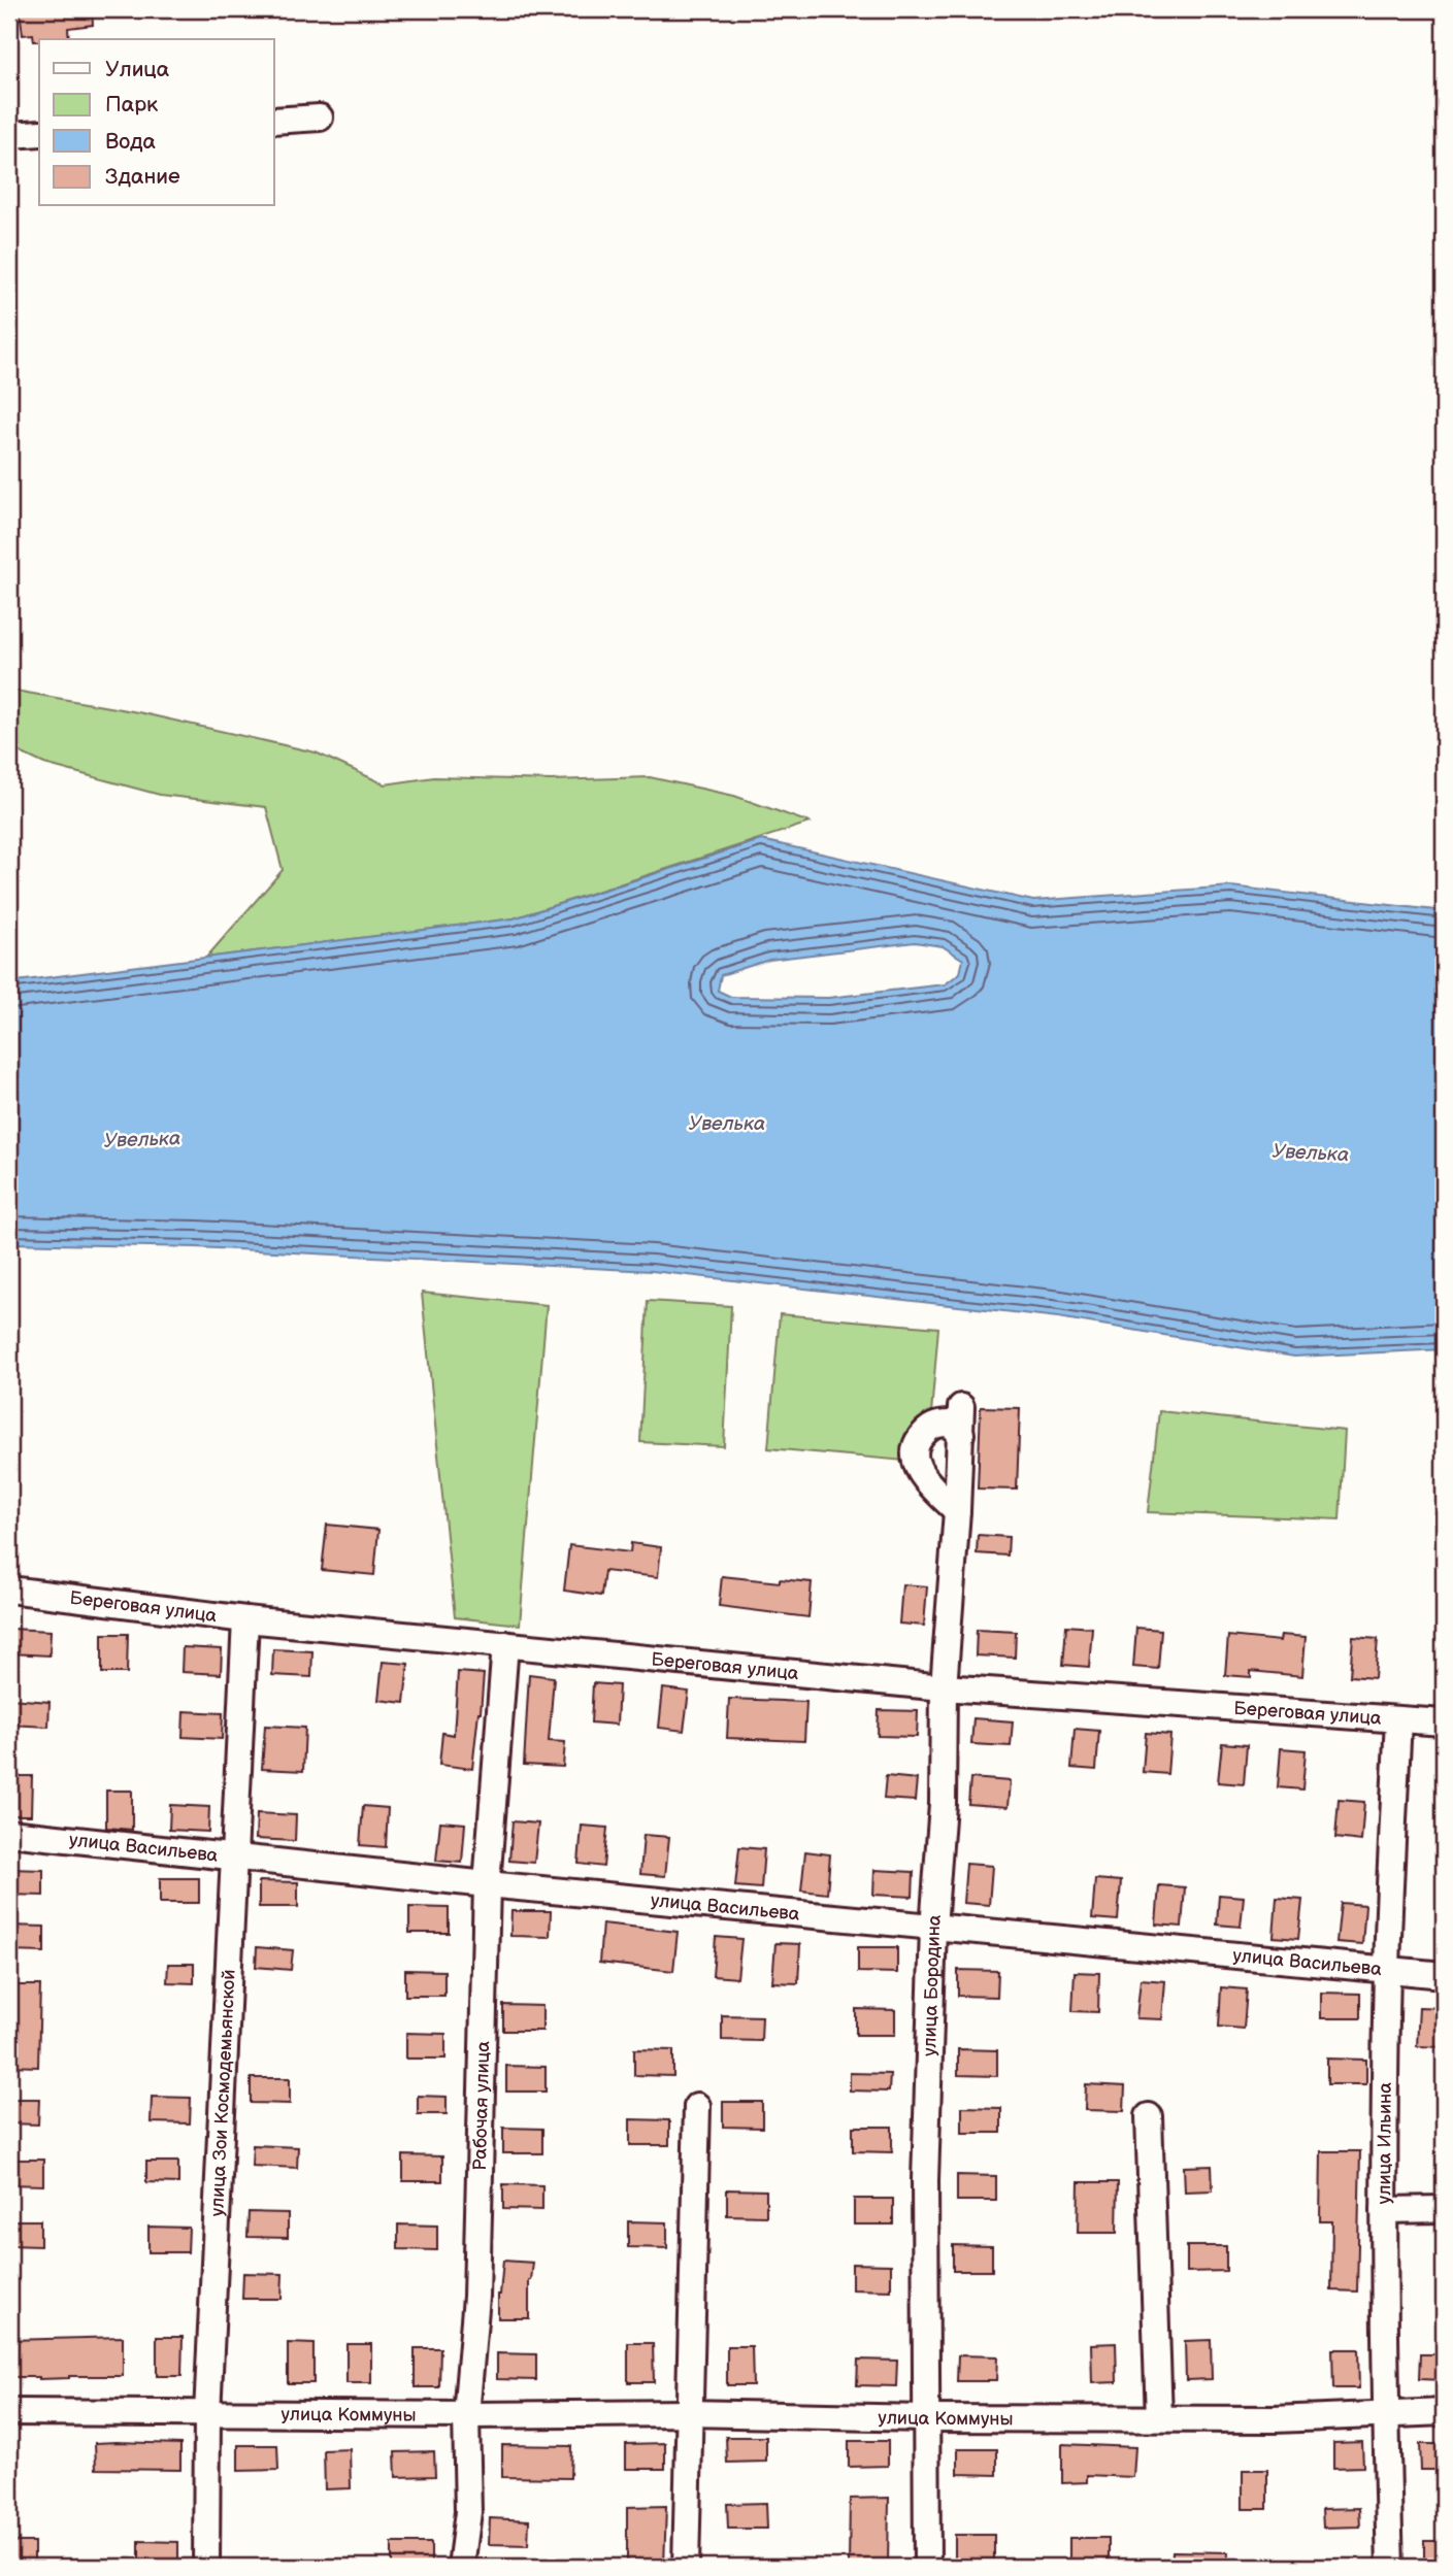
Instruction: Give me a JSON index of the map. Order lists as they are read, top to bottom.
{
  "streets": {
    "street": [
      "Береговая улица",
      "улица Васильева",
      "улица Бородина",
      "улица Зои Космодемьянской",
      "Рабочая улица",
      "улица Ильина",
      "улица Коммуны"
    ]
  },
  "crossings": [
    ["Береговая улица", "улица Бородина"],
    ["Береговая улица", "улица Зои Космодемьянской"],
    ["Береговая улица", "Рабочая улица"],
    ["Береговая улица", "улица Ильина"],
    ["улица Васильева", "улица Бородина"],
    ["улица Васильева", "улица Зои Космодемьянской"],
    ["улица Васильева", "Рабочая улица"],
    ["улица Васильева", "улица Ильина"],
    ["улица Бородина", "улица Коммуны"],
    ["улица Зои Космодемьянской", "улица Коммуны"],
    ["Рабочая улица", "улица Коммуны"],
    ["улица Ильина", "улица Коммуны"]
  ],
  "water": ["Увелька"],
  "legend": [
    "Улица",
    "Парк",
    "Вода",
    "Здание"
  ]
}
